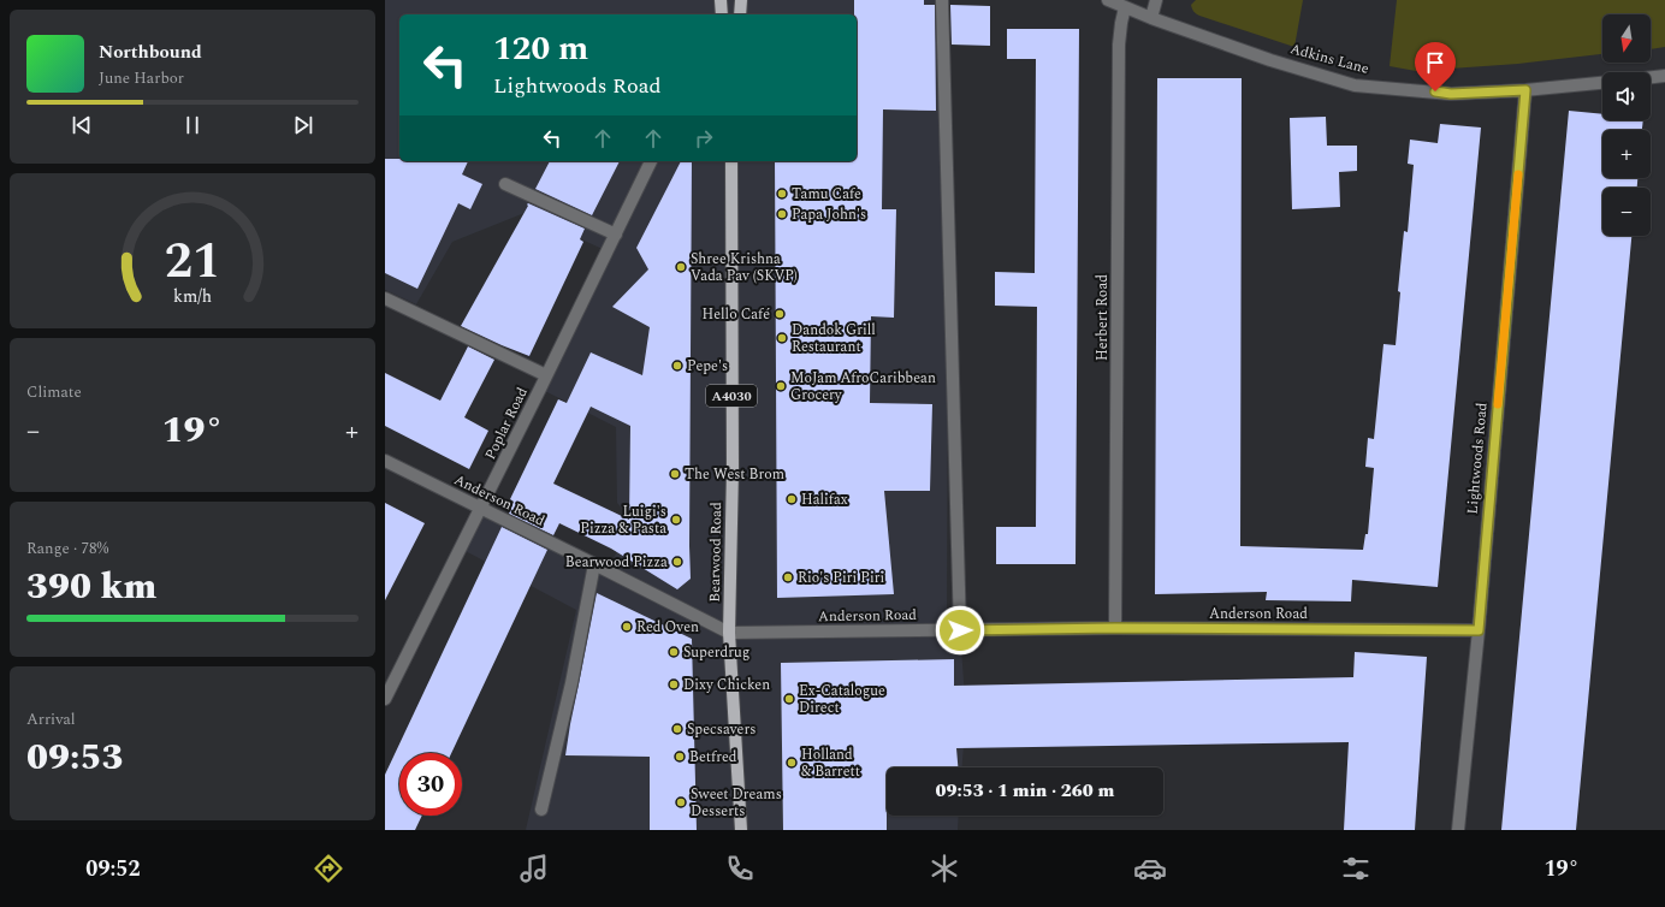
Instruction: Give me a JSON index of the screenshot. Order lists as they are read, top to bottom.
{
  "streets": {
    "main road": ["A4030", "Bearwood Road"],
    "street": [
      "Adkins Lane",
      "Herbert Road",
      "Poplar Road",
      "Lightwoods Road",
      "Anderson Road"
    ]
  },
  "crossings": [
    ["Adkins Lane", "Herbert Road"],
    ["Adkins Lane", "Lightwoods Road"],
    ["Herbert Road", "Anderson Road"],
    ["Poplar Road", "Anderson Road"],
    ["Lightwoods Road", "Anderson Road"],
    ["Anderson Road", "Bearwood Road"]
  ],
  "places": [
    "Tamu Cafe",
    "Papa John's",
    "Shree Krishna Vada Pav (SKVP)",
    "Hello Café",
    "Dandok Grill Restaurant",
    "Pepe's",
    "MoJam AfroCaribbean Grocery",
    "The West Brom",
    "Halifax",
    "Luigi's Pizza & Pasta",
    "Bearwood Pizza",
    "Rio's Piri Piri",
    "Red Oven",
    "Superdrug",
    "Dixy Chicken",
    "Ex-Catalogue Direct",
    "Specsavers",
    "Betfred",
    "Holland & Barrett",
    "Sweet Dreams Desserts"
  ],
  "north": "bottom",
  "page": {
    "map_buttons": ["+", "−"],
    "turn": ["120 m", "Lightwoods Road"],
    "song": ["Northbound", "June Harbor"],
    "tile": [
      "Climate",
      ["Range · 78%", "390 km"],
      ["Arrival", "09:53"]
    ],
    "heat": ["−", "19°", "+"],
    "limit": "30",
    "trip": "09:53 · 1 min · 260 m",
    "tabs": ["09:52", "19°"],
    "gauge": ["21", "km/h"]
  }
}
